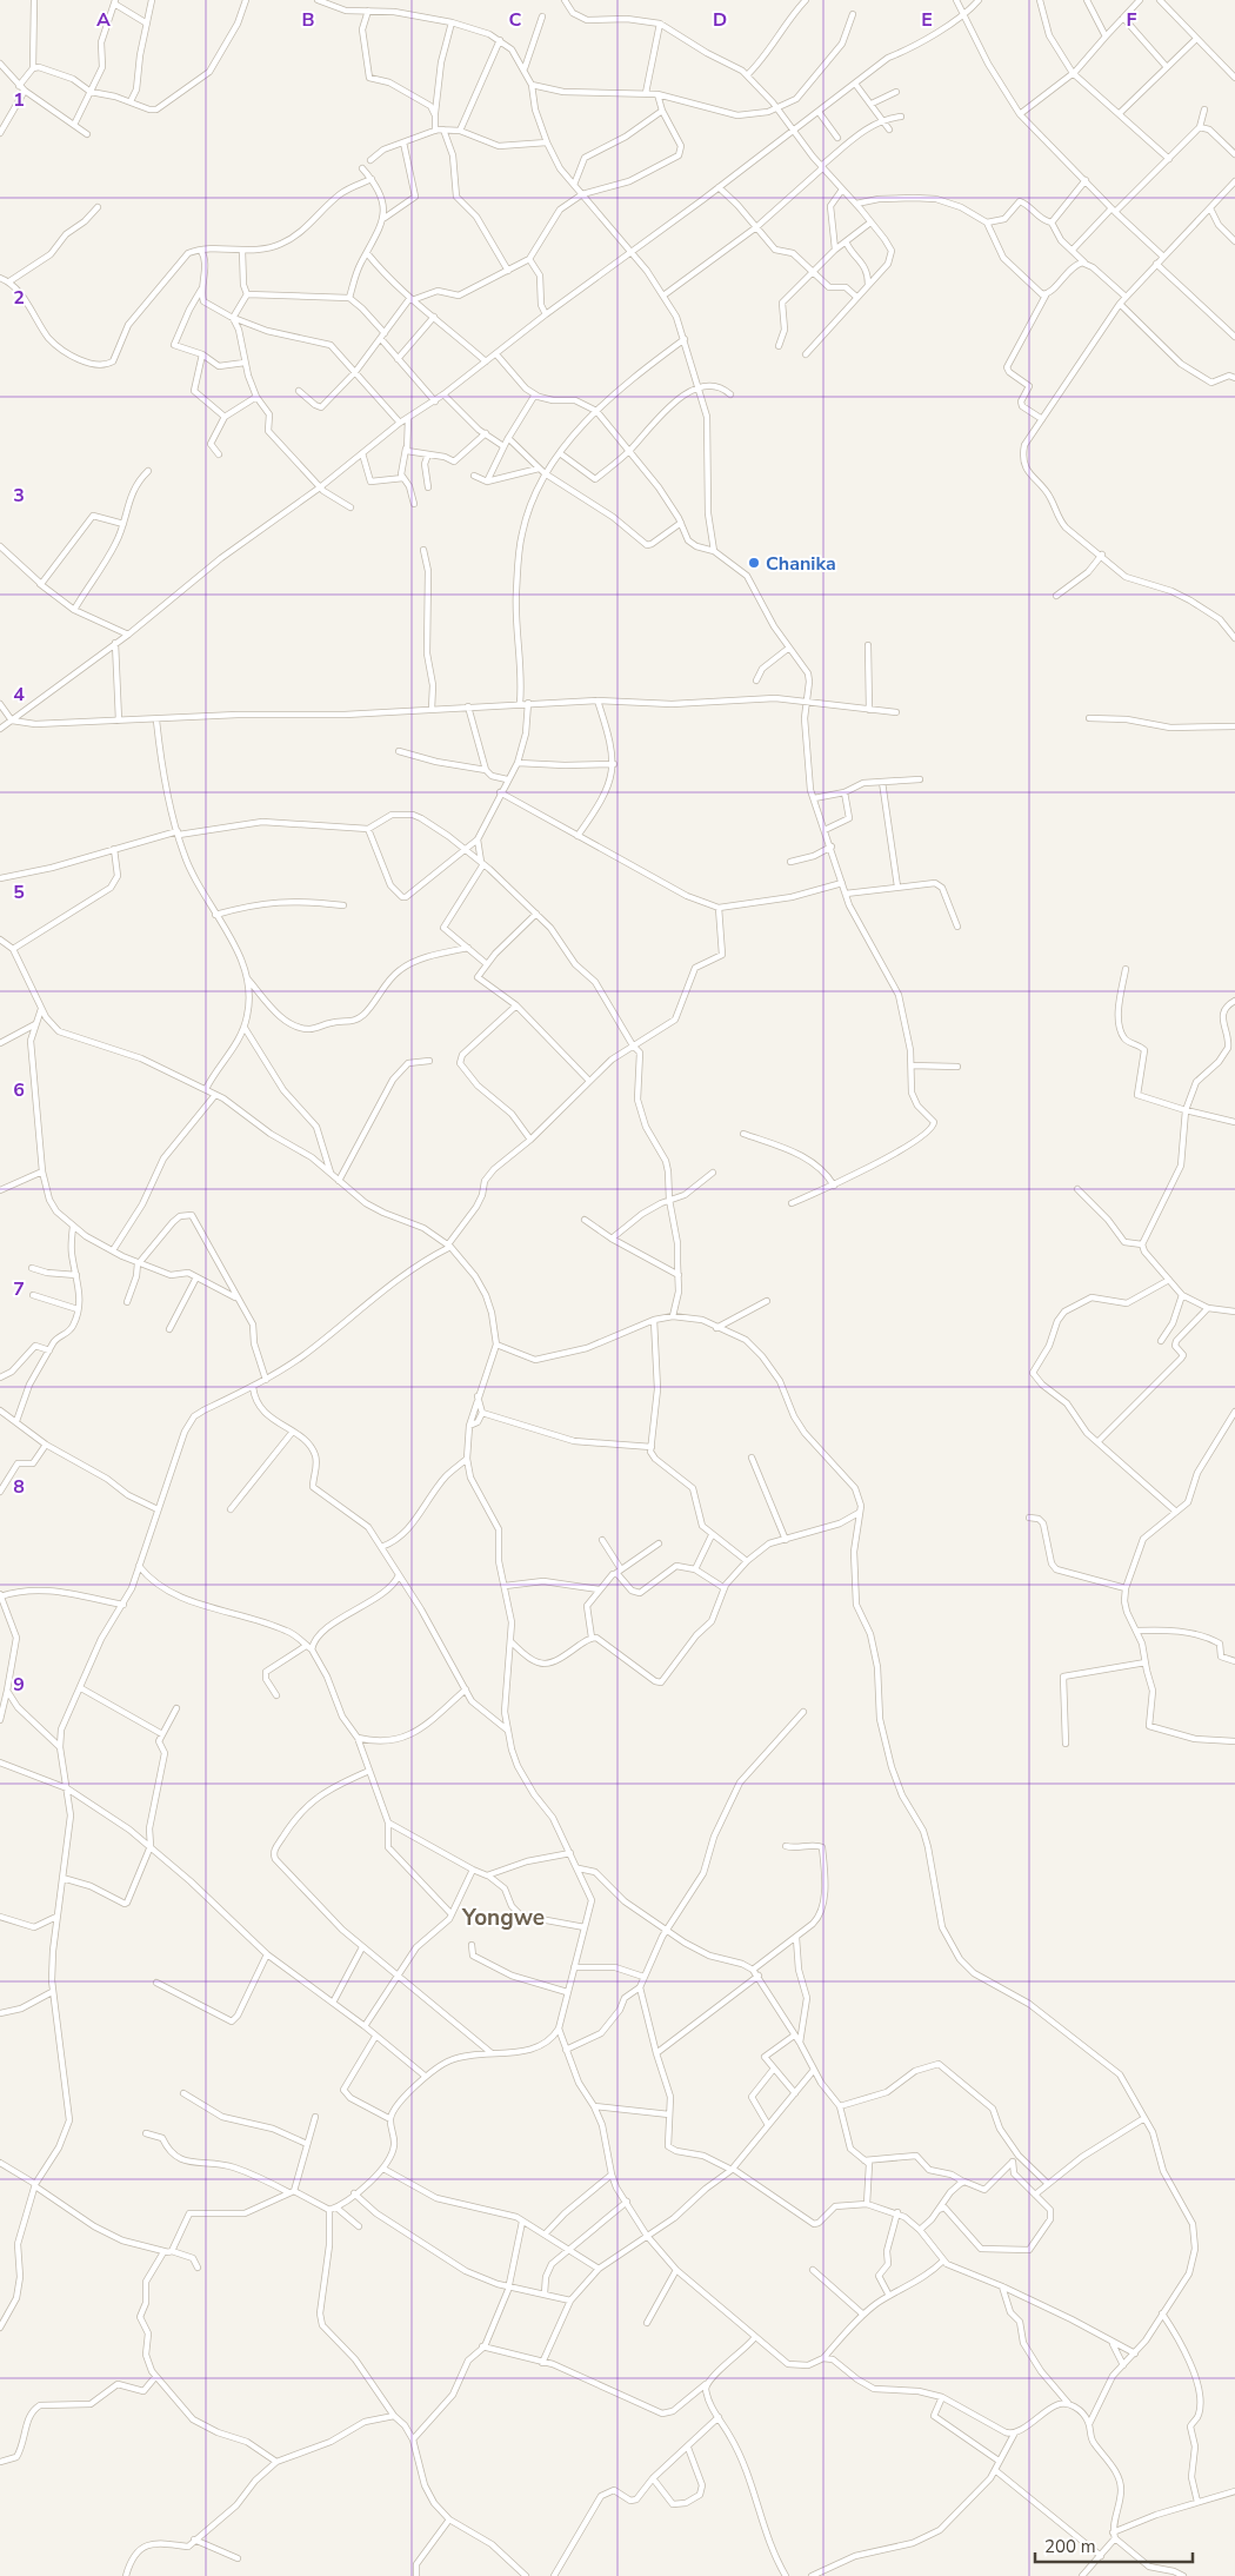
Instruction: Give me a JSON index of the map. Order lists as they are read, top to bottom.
{
  "districts": ["Yongwe"],
  "places": ["Chanika"],
  "scale_bar": "200 m",
  "grid": {
    "columns": [
      "A",
      "B",
      "C",
      "D",
      "E",
      "F"
    ],
    "rows": [
      "1",
      "2",
      "3",
      "4",
      "5",
      "6",
      "7",
      "8",
      "9"
    ]
  }
}
